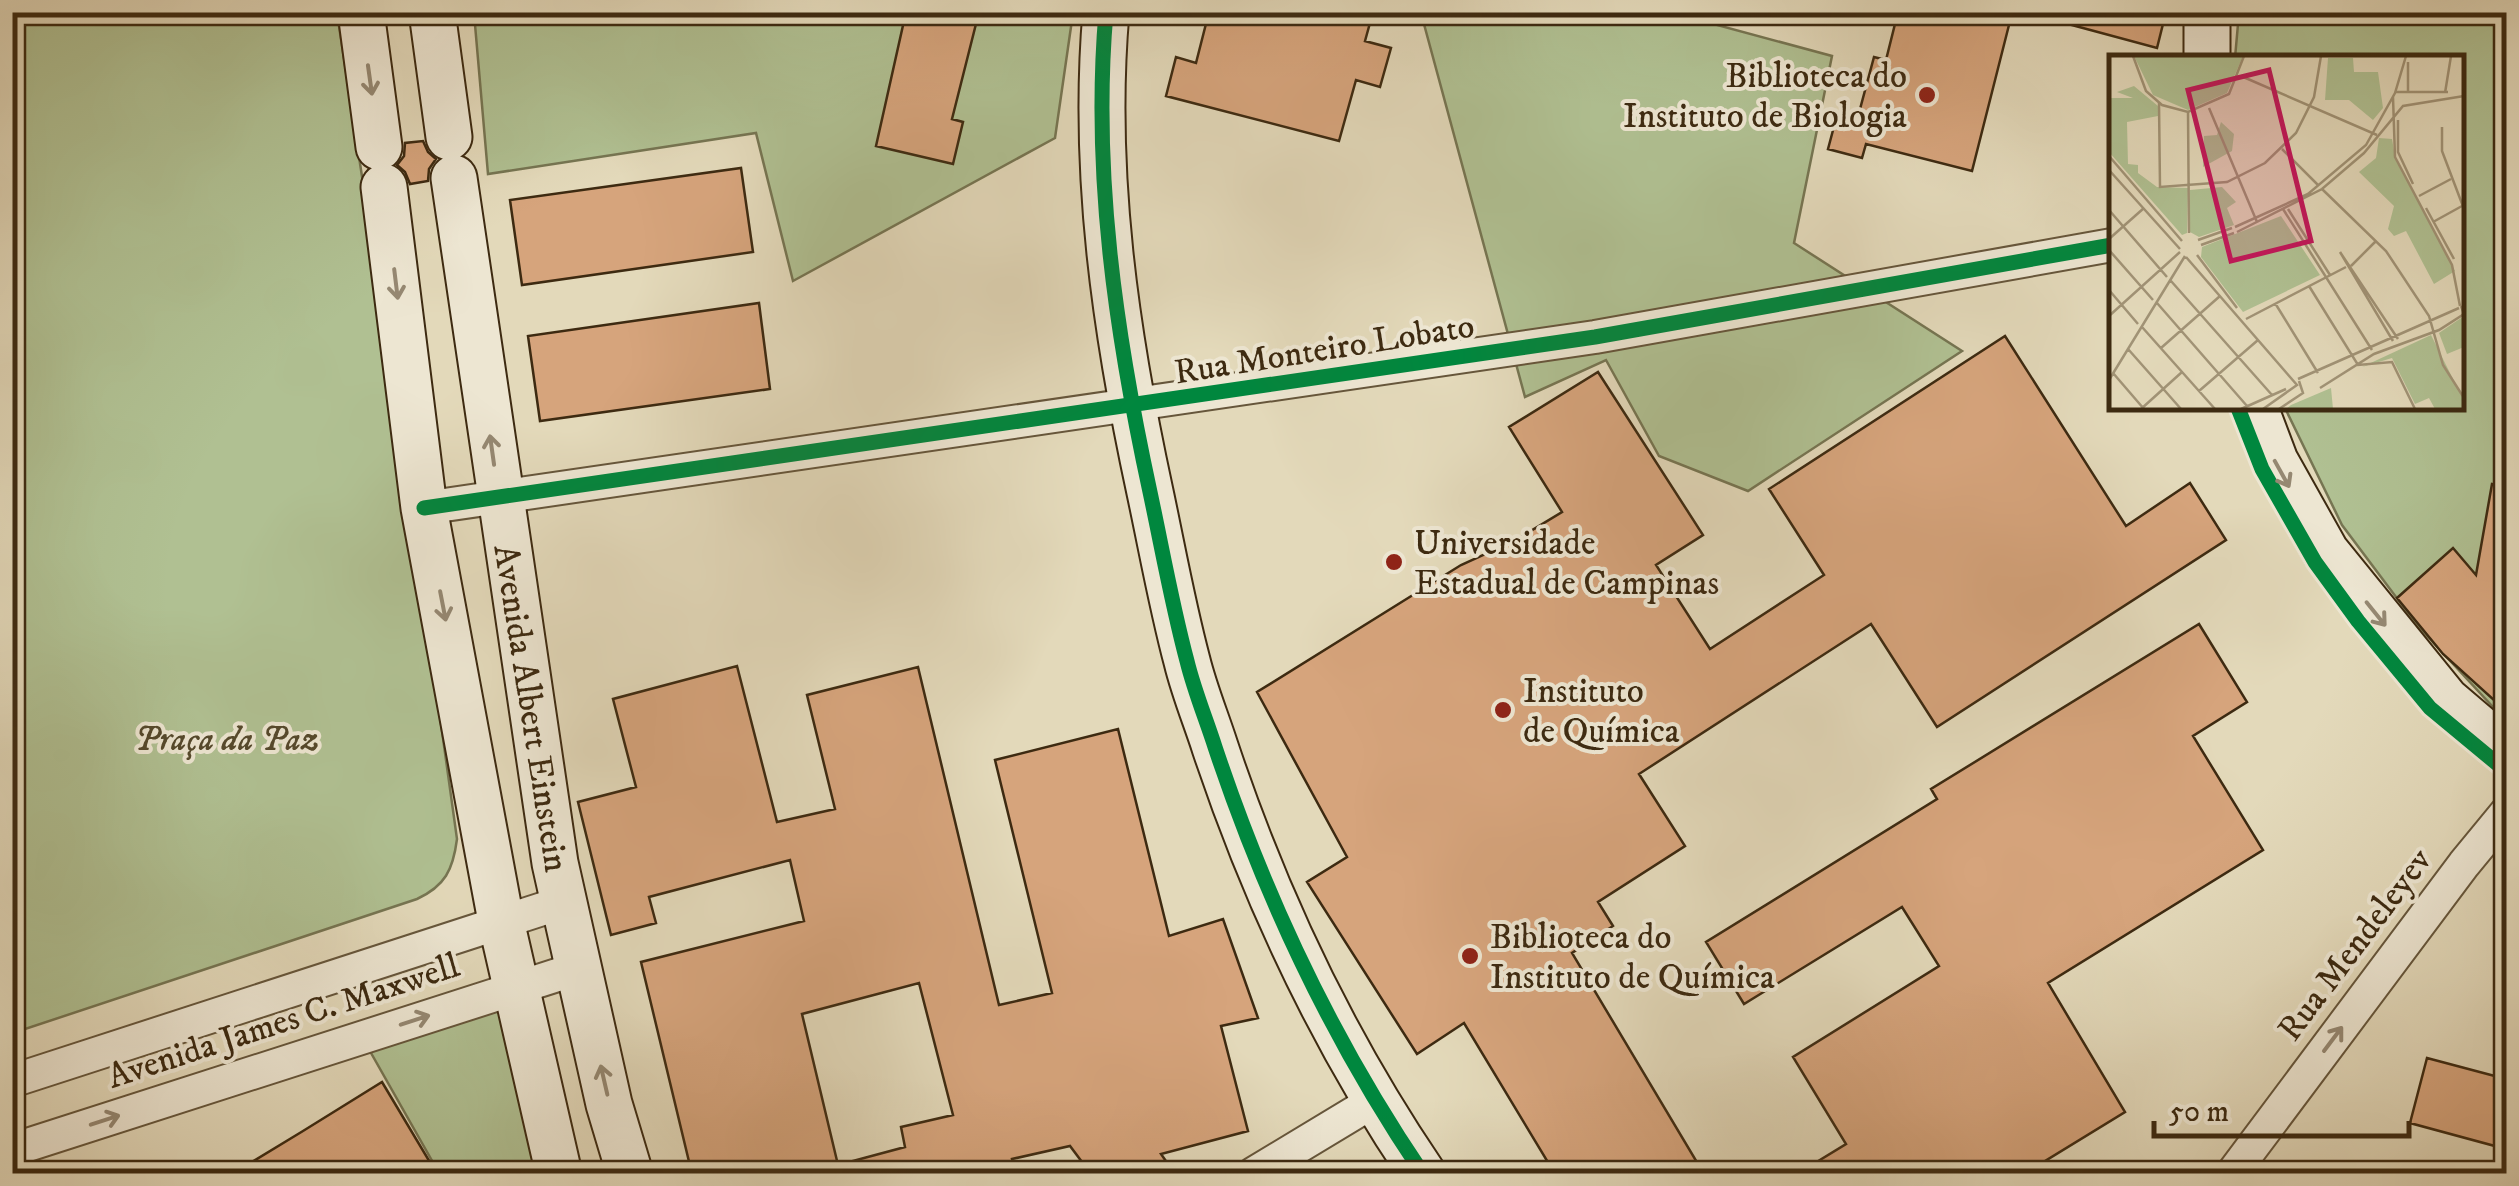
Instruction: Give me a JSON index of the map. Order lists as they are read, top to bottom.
{
  "streets": {
    "street": [
      "Rua Monteiro Lobato",
      "Avenida Albert Einstein",
      "Rua Mendeleyev",
      "Avenida James C. Maxwell"
    ]
  },
  "crossings": [
    ["Rua Monteiro Lobato", "Avenida Albert Einstein"],
    ["Avenida Albert Einstein", "Avenida James C. Maxwell"]
  ],
  "one_way": ["Rua Mendeleyev"],
  "parks": ["Praça da Paz"],
  "places": [
    "Biblioteca do Instituto de Biologia",
    "Universidade Estadual de Campinas",
    "Instituto de Química",
    "Biblioteca do Instituto de Química"
  ],
  "scale_bar": "50 m"
}
